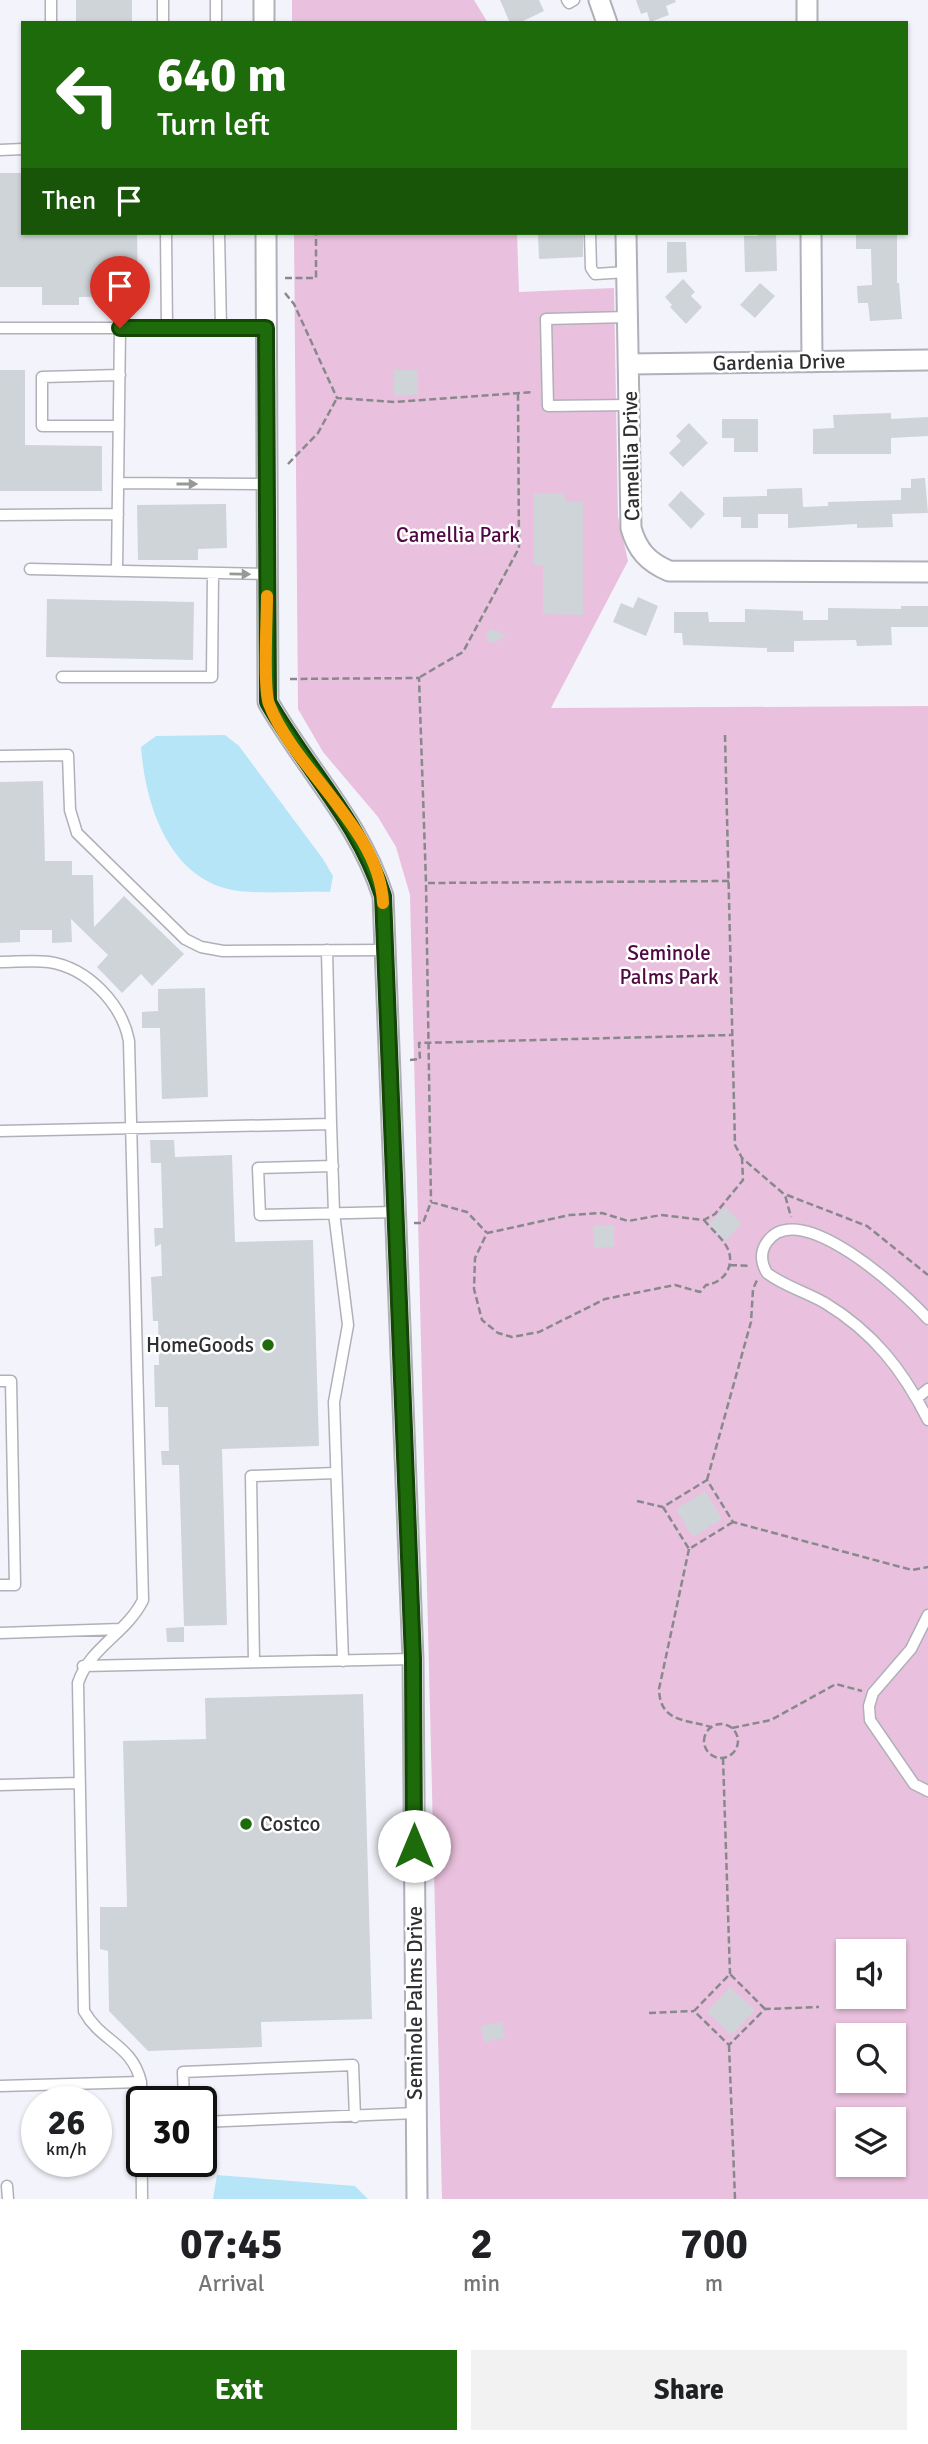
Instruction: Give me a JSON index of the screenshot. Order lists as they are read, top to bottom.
{
  "streets": {
    "street": ["Gardenia Drive", "Camellia Drive", "Seminole Palms Drive"]
  },
  "crossings": [
    ["Gardenia Drive", "Camellia Drive"]
  ],
  "parks": ["Camellia Park", "Seminole Palms Park"],
  "places": ["HomeGoods", "Costco"],
  "page": {
    "turn": ["640 m", "Turn left"],
    "then": "Then",
    "speed": "26 km/h",
    "limit": "30",
    "eta": [
      "07:45",
      "Arrival",
      "2",
      "min",
      "700",
      "m"
    ],
    "buttons": ["Exit", "Share"]
  }
}
